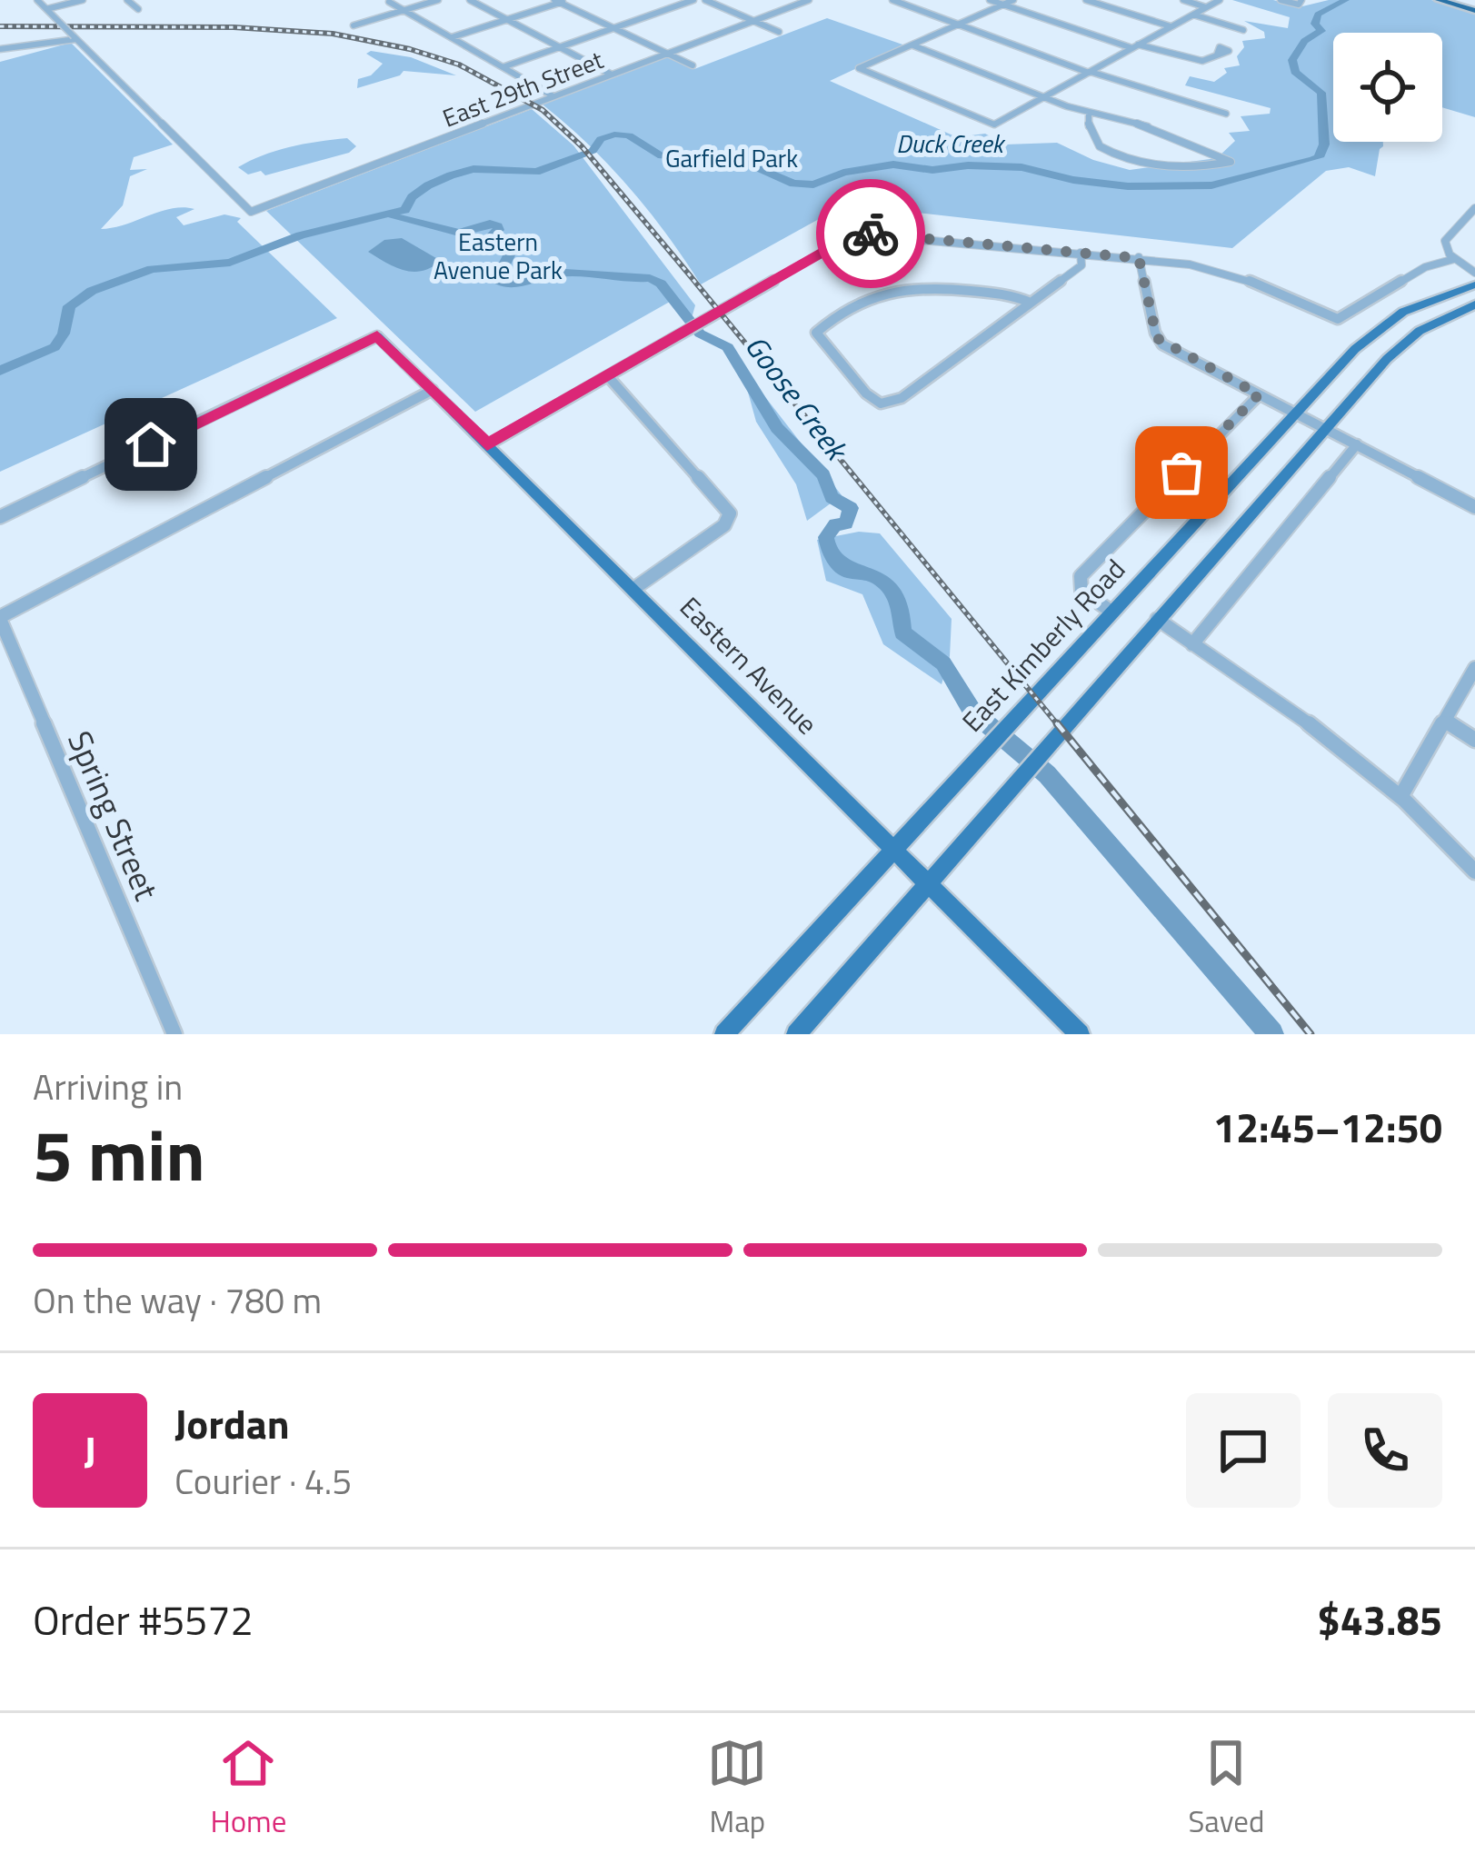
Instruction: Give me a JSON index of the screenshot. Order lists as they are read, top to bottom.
{
  "streets": {
    "main road": ["East Kimberly Road", "Eastern Avenue"],
    "street": ["East 29th Street", "Spring Street"]
  },
  "crossings": [
    ["East Kimberly Road", "Eastern Avenue"]
  ],
  "water": ["Duck Creek", "Goose Creek"],
  "parks": ["Garfield Park", "Eastern Avenue Park"],
  "page": {
    "heading": ["5 min", "Arriving in", "12:45–12:50"],
    "panel": [
      "Jordan",
      "Courier · 4.5",
      "Order #5572",
      "$43.85"
    ],
    "bar": "On the way · 780 m",
    "round": "J",
    "tabs": ["Home", "Map", "Saved"]
  }
}
